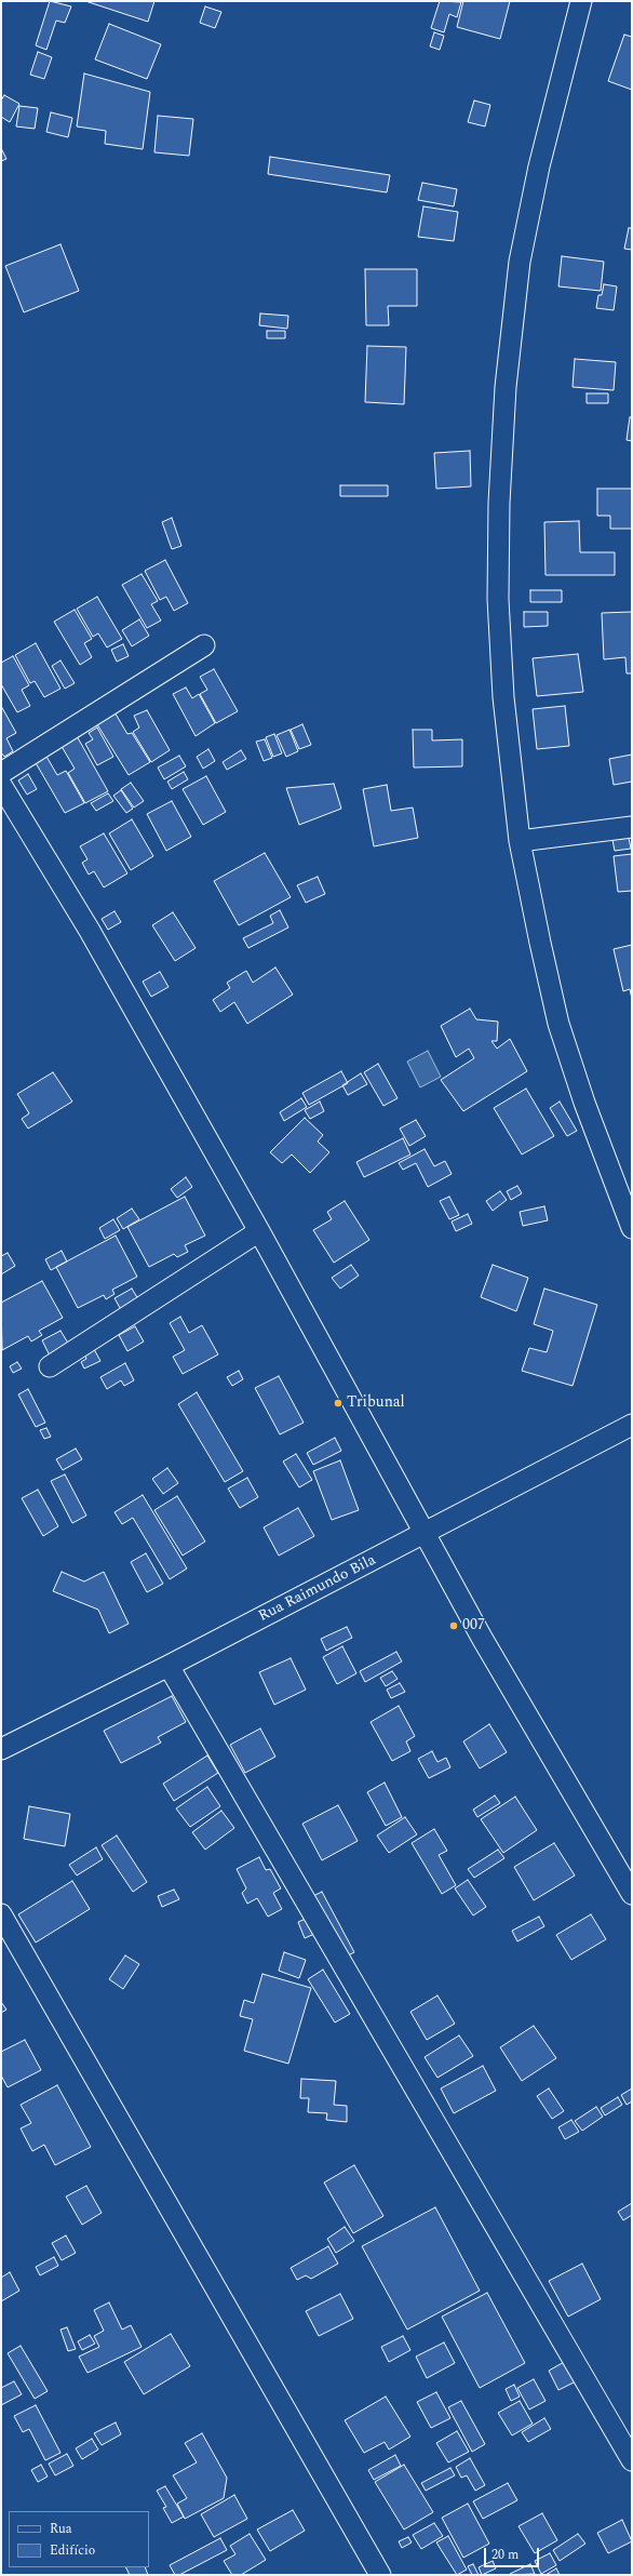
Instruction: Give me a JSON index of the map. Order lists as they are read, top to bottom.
{
  "streets": {
    "street": ["Rua Raimundo Bila"]
  },
  "places": ["Tribunal", "007"],
  "legend": ["Rua", "Edifício"],
  "scale_bar": "20 m"
}
